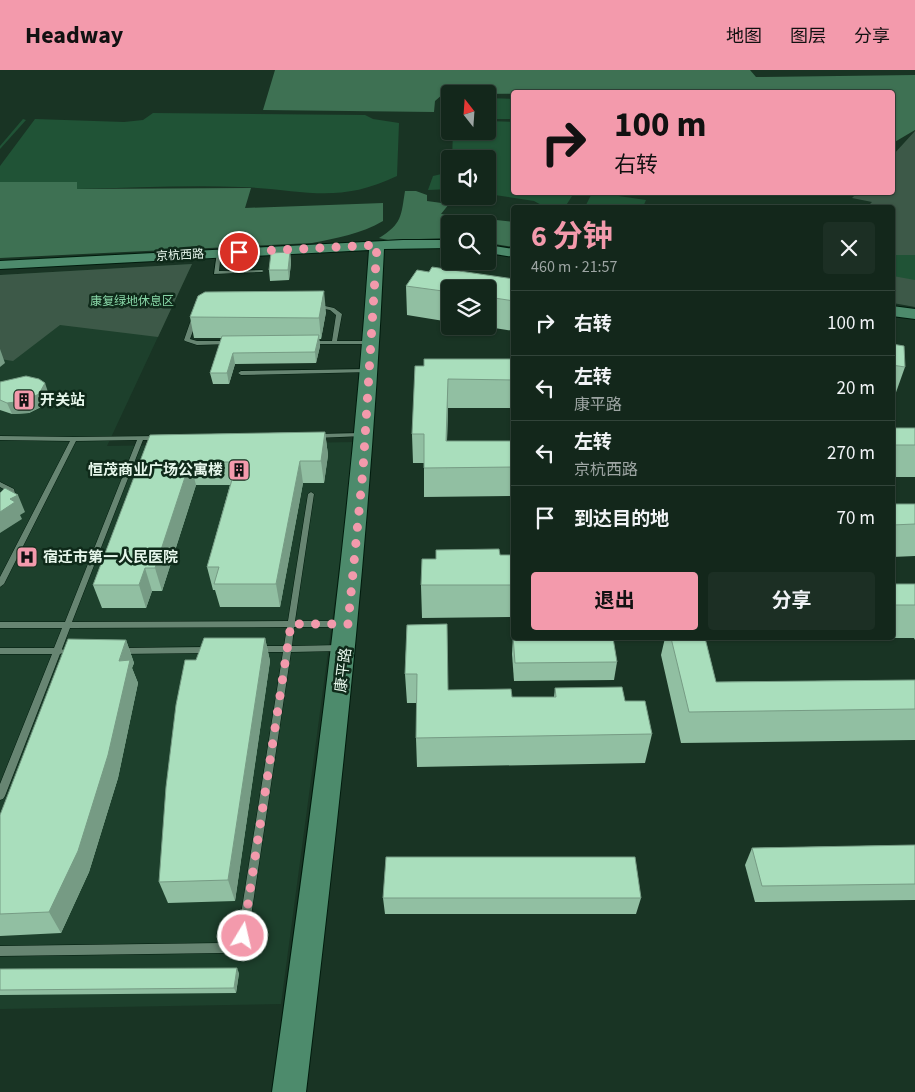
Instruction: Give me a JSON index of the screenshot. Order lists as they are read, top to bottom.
{
  "streets": {
    "street": ["京杭西路", "康平路"]
  },
  "crossings": [
    ["京杭西路", "康平路"]
  ],
  "parks": ["康复绿地休息区"],
  "places": {
    "building": ["开关站", "恒茂商业广场公寓楼"],
    "hospital": ["宿迁市第一人民医院"]
  },
  "north": "top",
  "page": {
    "header": "Headway",
    "nav": ["地图", "图层", "分享"],
    "turn": ["100 m", "右转"],
    "heading": ["6 分钟", "460 m · 21:57"],
    "list": [
      {
        "name": "右转",
        "value": "100 m"
      },
      {
        "name": "左转",
        "note": "康平路",
        "value": "20 m"
      },
      {
        "name": "左转",
        "note": "京杭西路",
        "value": "270 m"
      },
      {
        "name": "到达目的地",
        "value": "70 m"
      }
    ],
    "buttons": ["退出", "分享"]
  }
}
